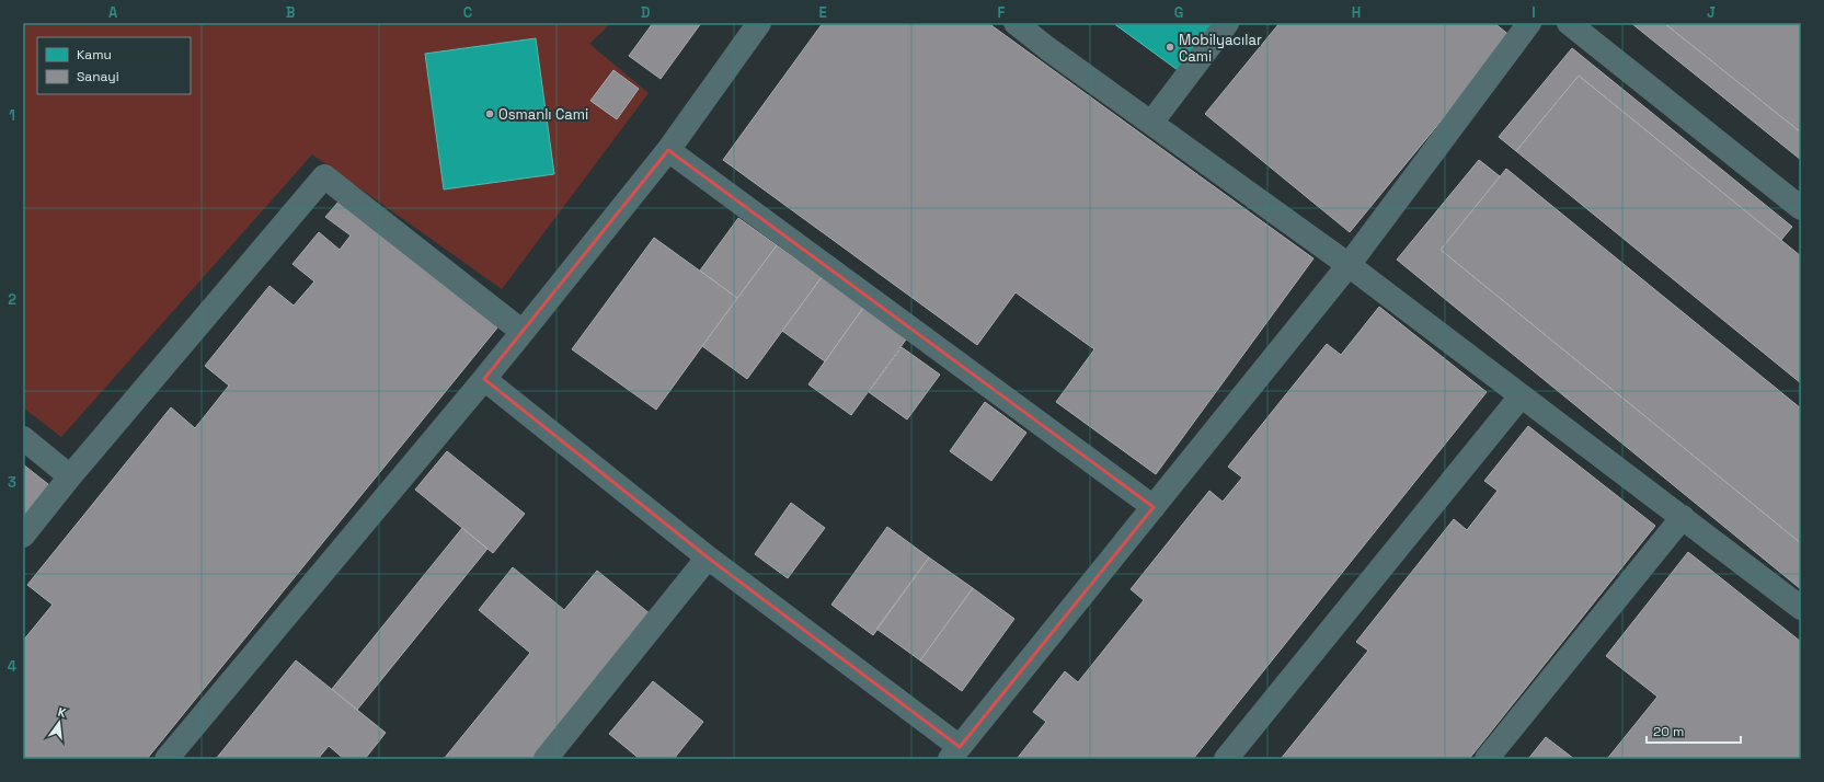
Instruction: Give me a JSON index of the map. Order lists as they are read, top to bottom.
{
  "places": ["Mobilyacılar Cami", "Osmanlı Cami"],
  "legend": ["Kamu", "Sanayi"],
  "scale_bar": "20 m",
  "north": "top",
  "grid": {
    "columns": [
      "A",
      "B",
      "C",
      "D",
      "E",
      "F",
      "G",
      "H",
      "I",
      "J"
    ],
    "rows": [
      "1",
      "2",
      "3",
      "4"
    ]
  }
}
